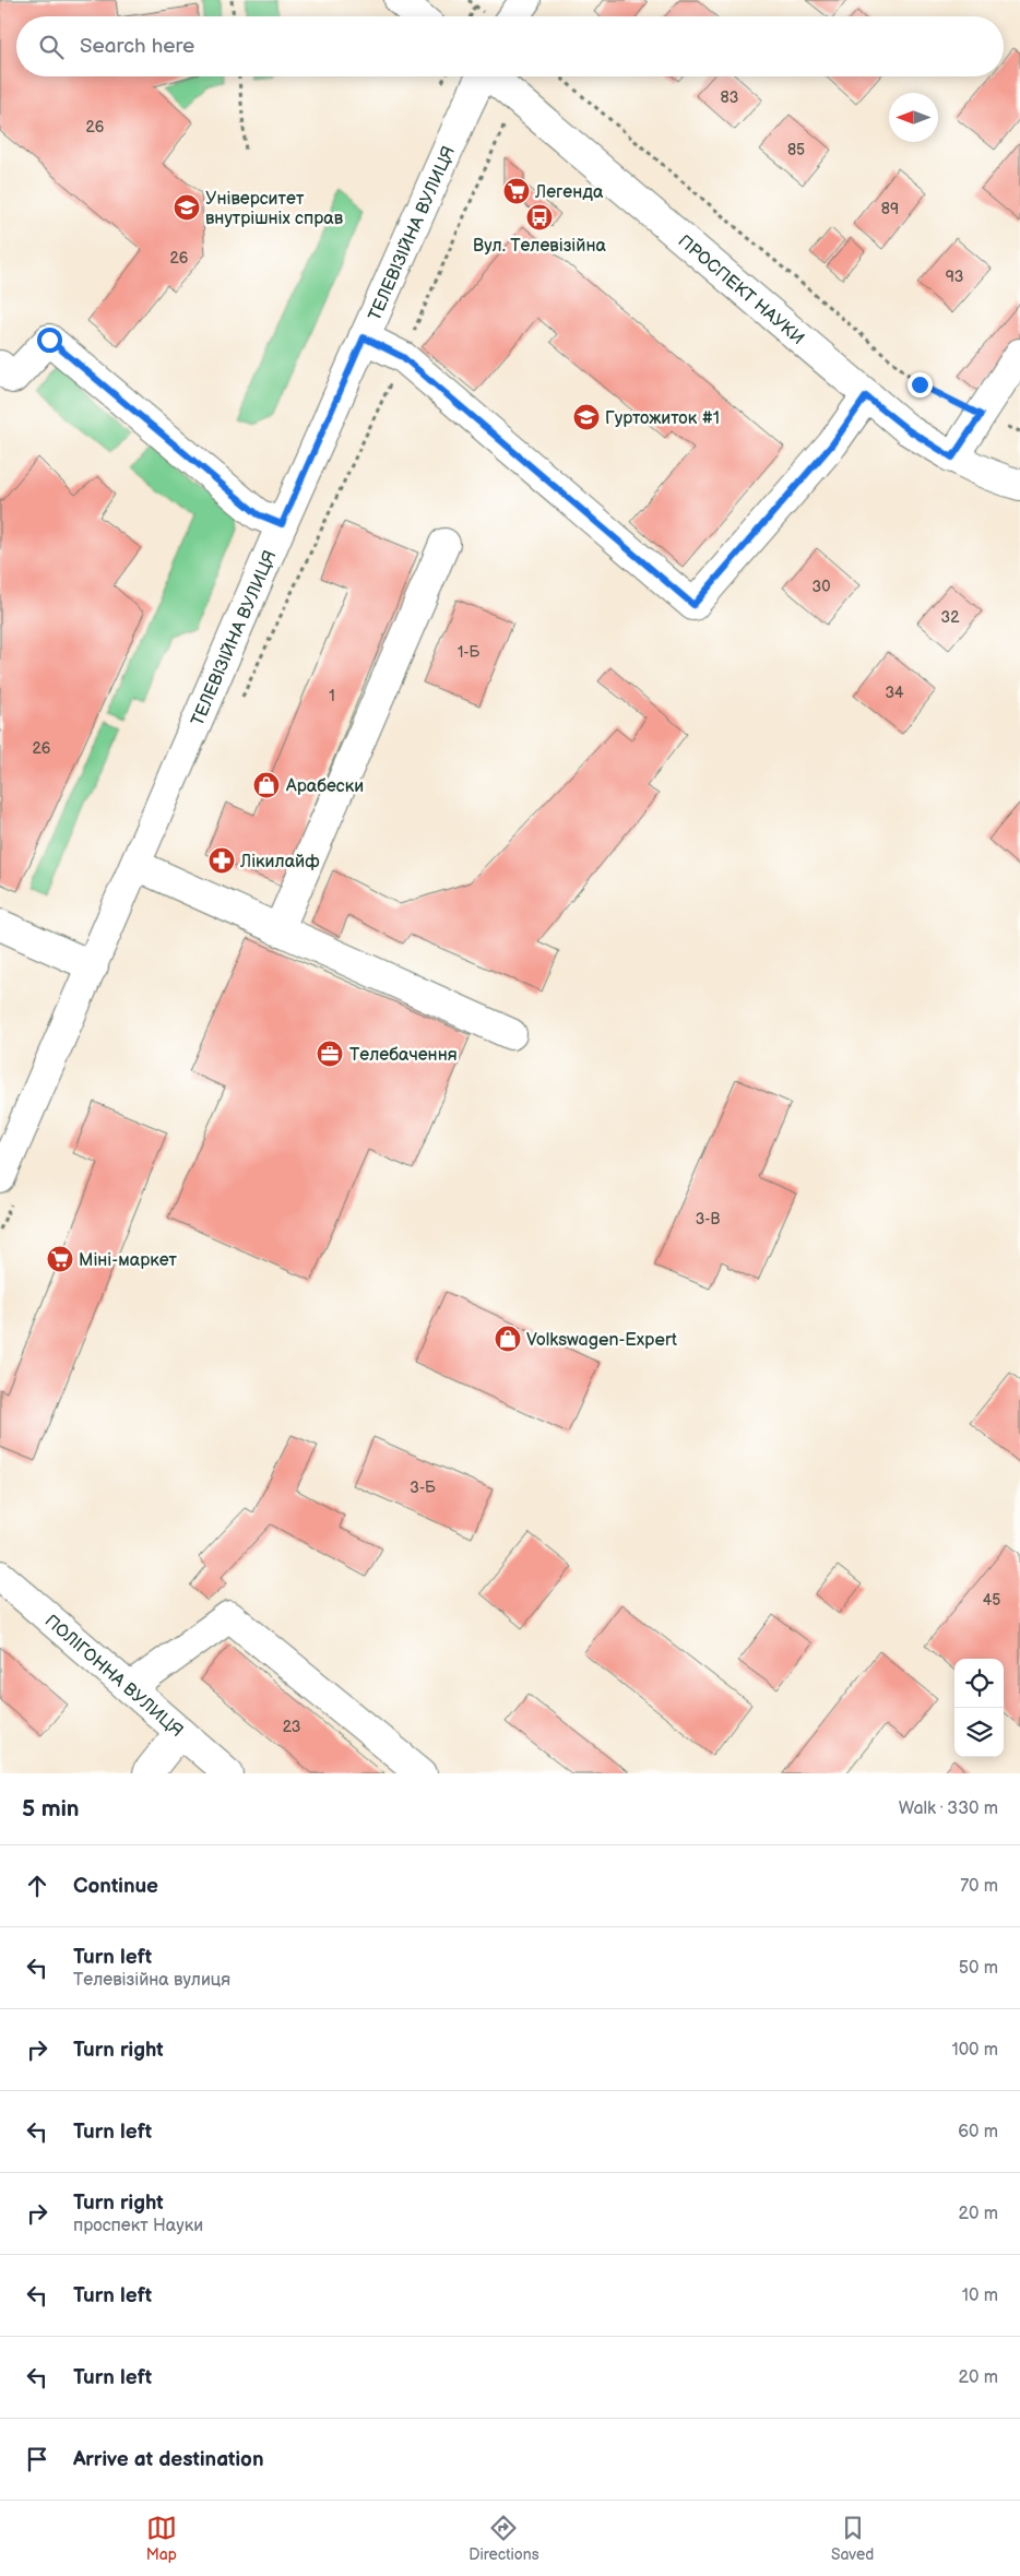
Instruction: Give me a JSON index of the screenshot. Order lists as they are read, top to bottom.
{
  "streets": {
    "street": ["ТЕЛЕВІЗІЙНА ВУЛИЦЯ", "ПРОСПЕКТ НАУКИ", "ПОЛІГОННА ВУЛИЦЯ"]
  },
  "places": {
    "supermarket": ["Легенда", "Міні-маркет"],
    "school or university": ["Університет внутрішніх справ", "Гуртожиток #1"],
    "bus stop": ["Вул. Телевізійна"],
    "shop": ["Арабески", "Volkswagen-Expert"],
    "pharmacy": ["Лікилайф"],
    "office": ["Телебачення"]
  },
  "house_numbers": [
    "83",
    "26",
    "85",
    "89",
    "26",
    "93",
    "30",
    "32",
    "1-Б",
    "34",
    "1",
    "26",
    "3-В",
    "3-Б",
    "45",
    "23"
  ],
  "north": "left",
  "page": {
    "search": "Search here",
    "heading": ["5 min", "Walk · 330 m"],
    "list": [
      ["Continue", "70 m"],
      ["Turn left", "Телевізійна вулиця", "50 m"],
      ["Turn right", "100 m"],
      ["Turn left", "60 m"],
      ["Turn right", "проспект Науки", "20 m"],
      ["Turn left", "10 m"],
      ["Turn left", "20 m"],
      "Arrive at destination"
    ],
    "nav": ["Map", "Directions", "Saved"]
  }
}
